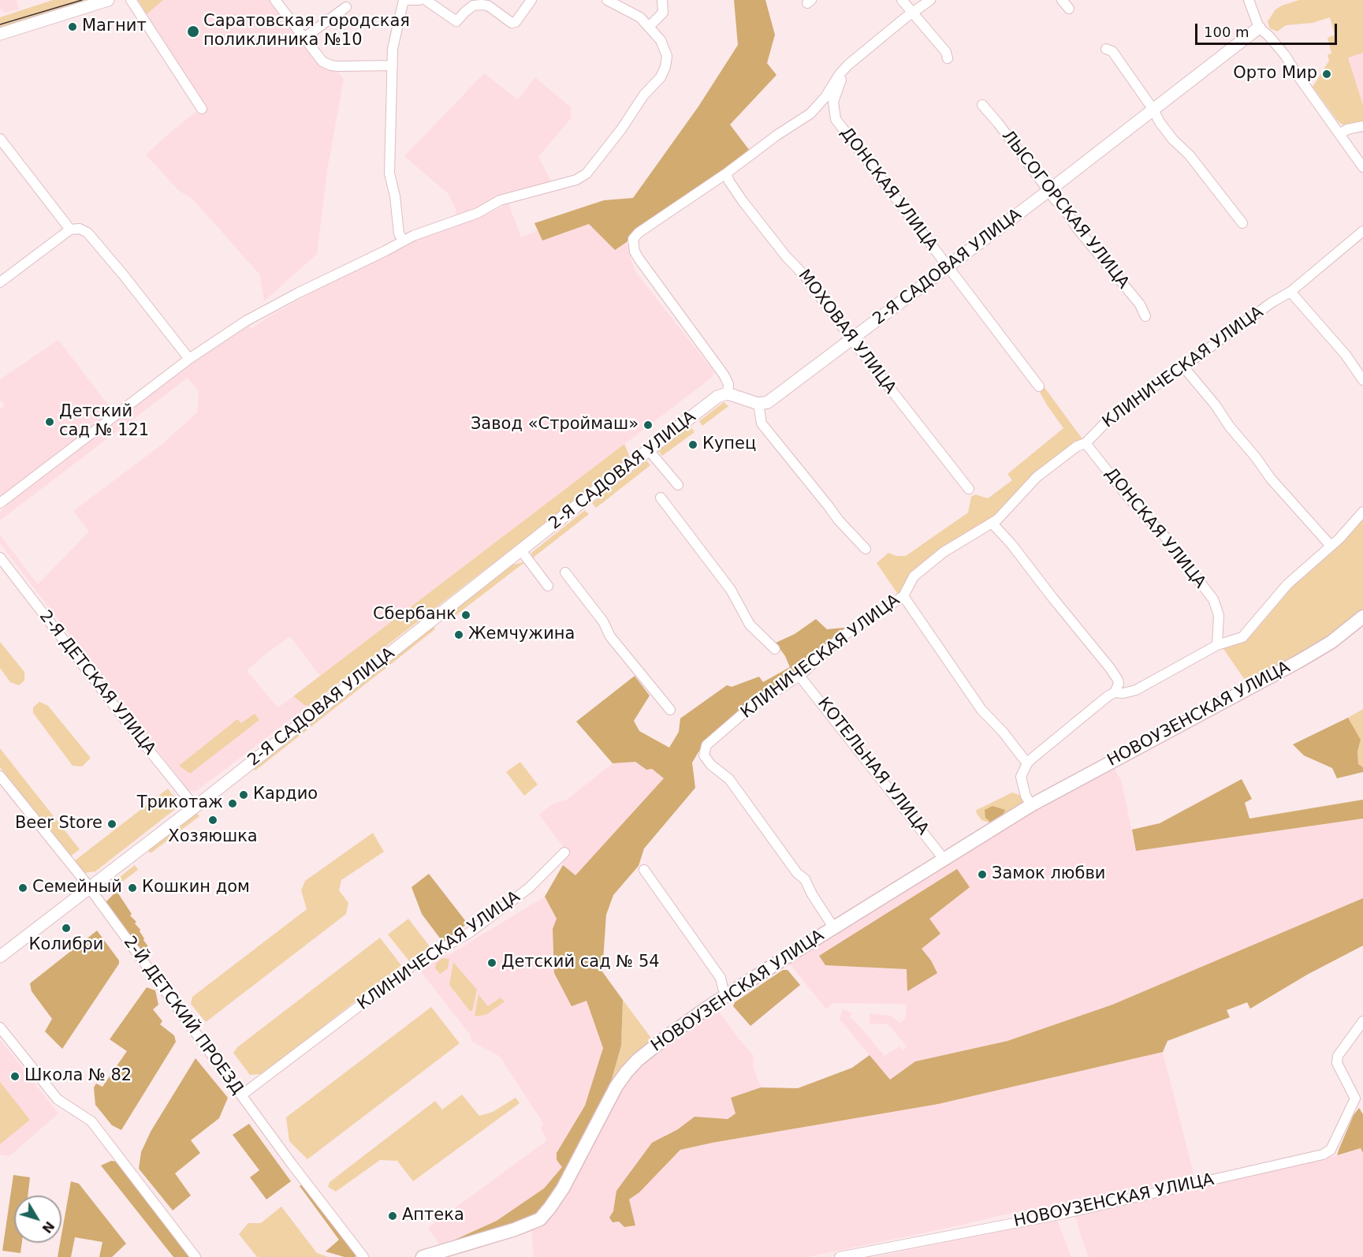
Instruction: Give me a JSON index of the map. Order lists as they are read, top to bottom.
{
  "streets": {
    "main road": ["НОВОУЗЕНСКАЯ УЛИЦА"],
    "street": [
      "ДОНСКАЯ УЛИЦА",
      "ЛЫСОГОРСКАЯ УЛИЦА",
      "2-Я САДОВАЯ УЛИЦА",
      "МОХОВАЯ УЛИЦА",
      "КЛИНИЧЕСКАЯ УЛИЦА",
      "2-Я ДЕТСКАЯ УЛИЦА",
      "КОТЕЛЬНАЯ УЛИЦА",
      "2-Й ДЕТСКИЙ ПРОЕЗД"
    ]
  },
  "crossings": [
    ["ДОНСКАЯ УЛИЦА", "2-Я САДОВАЯ УЛИЦА"],
    ["ДОНСКАЯ УЛИЦА", "КЛИНИЧЕСКАЯ УЛИЦА"],
    ["ЛЫСОГОРСКАЯ УЛИЦА", "2-Я САДОВАЯ УЛИЦА"],
    ["2-Я САДОВАЯ УЛИЦА", "МОХОВАЯ УЛИЦА"],
    ["2-Я САДОВАЯ УЛИЦА", "2-Я ДЕТСКАЯ УЛИЦА"],
    ["2-Я САДОВАЯ УЛИЦА", "2-Й ДЕТСКИЙ ПРОЕЗД"],
    ["КЛИНИЧЕСКАЯ УЛИЦА", "НОВОУЗЕНСКАЯ УЛИЦА"],
    ["КЛИНИЧЕСКАЯ УЛИЦА", "КОТЕЛЬНАЯ УЛИЦА"],
    ["КЛИНИЧЕСКАЯ УЛИЦА", "2-Й ДЕТСКИЙ ПРОЕЗД"],
    ["НОВОУЗЕНСКАЯ УЛИЦА", "КОТЕЛЬНАЯ УЛИЦА"]
  ],
  "places": [
    "Магнит",
    "Саратовская городская поликлиника №10",
    "Орто Мир",
    "Детский сад № 121",
    "Завод «Строймаш»",
    "Купец",
    "Сбербанк",
    "Жемчужина",
    "Кардио",
    "Трикотаж",
    "Хозяюшка",
    "Beer Store",
    "Замок любви",
    "Семейный",
    "Кошкин дом",
    "Колибри",
    "Детский сад № 54",
    "Школа № 82",
    "Аптека"
  ],
  "scale_bar": "100 m",
  "north": "bottom right"
}
